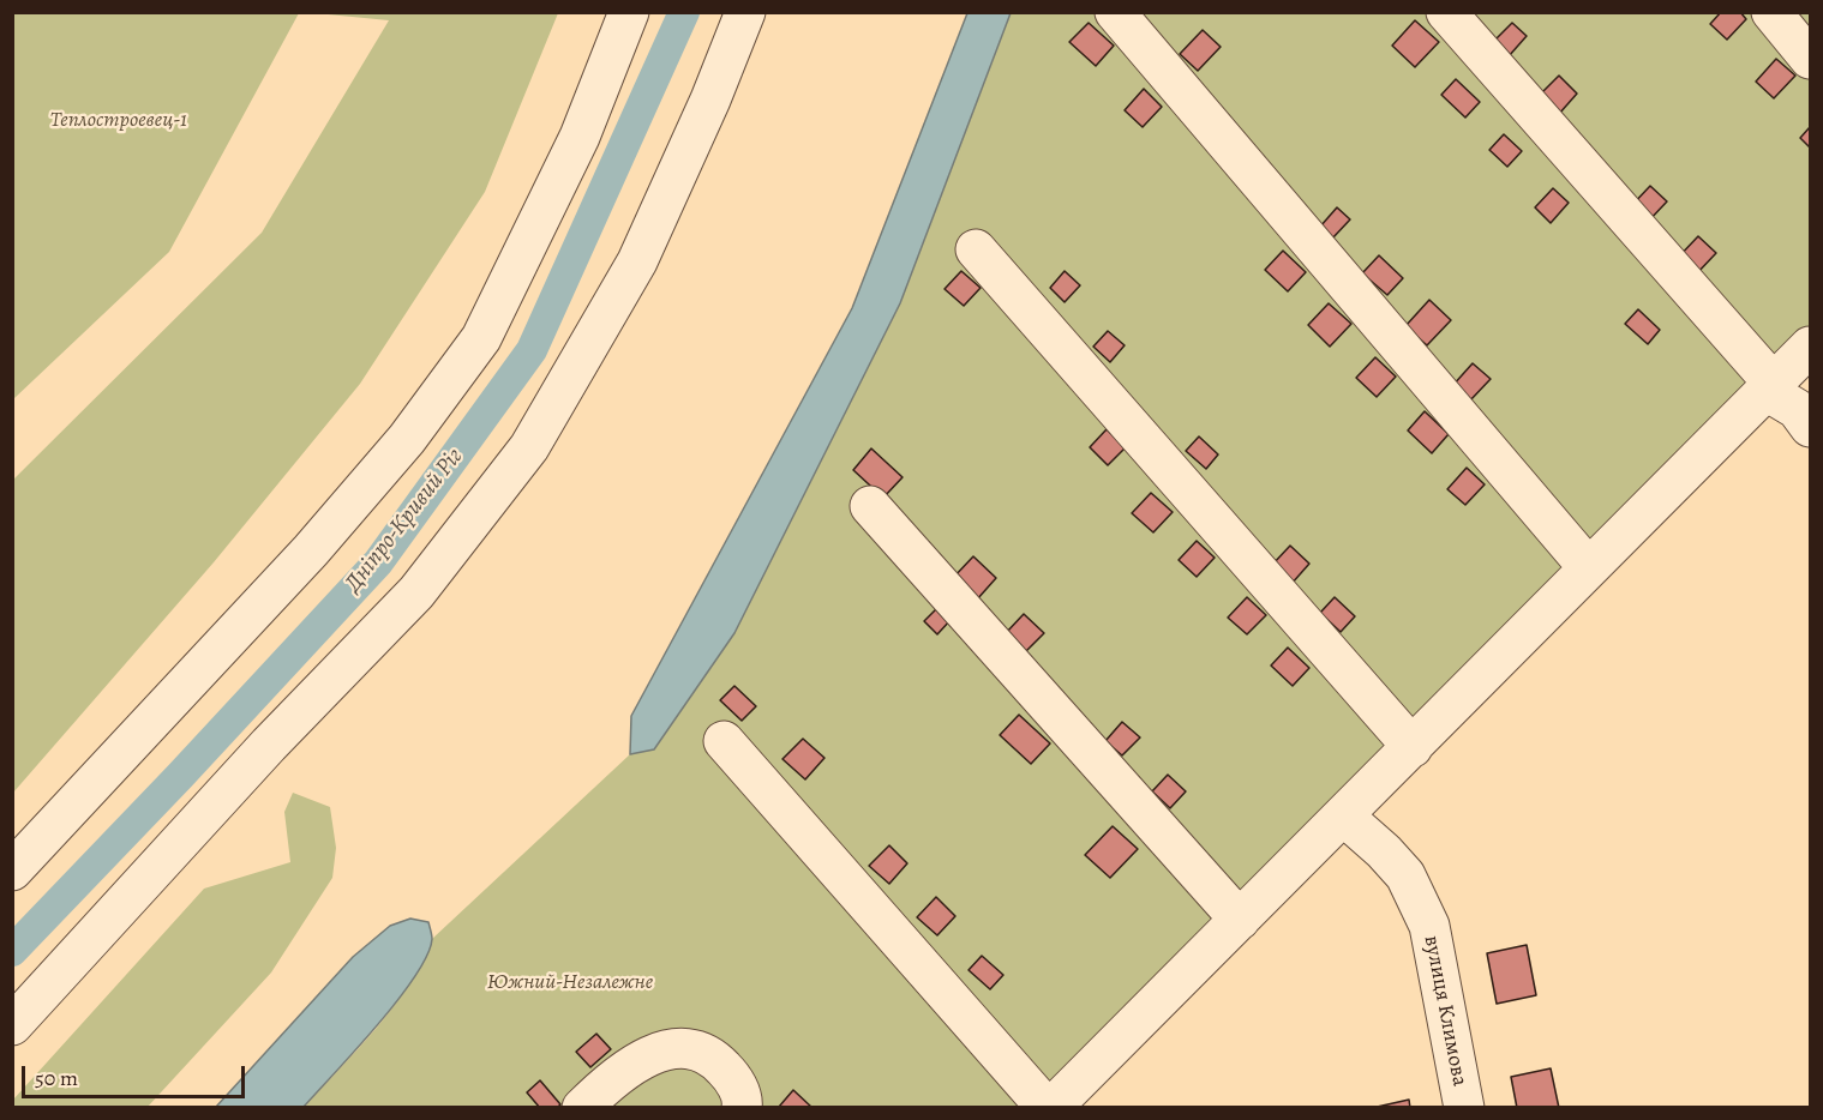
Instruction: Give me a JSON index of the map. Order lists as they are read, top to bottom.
{
  "streets": {
    "street": ["вулиця Климова"]
  },
  "water": ["Дніпро-Кривий Ріг"],
  "parks": ["Теплостроевец-1", "Южний-Незалежне"],
  "scale_bar": "50 m"
}
